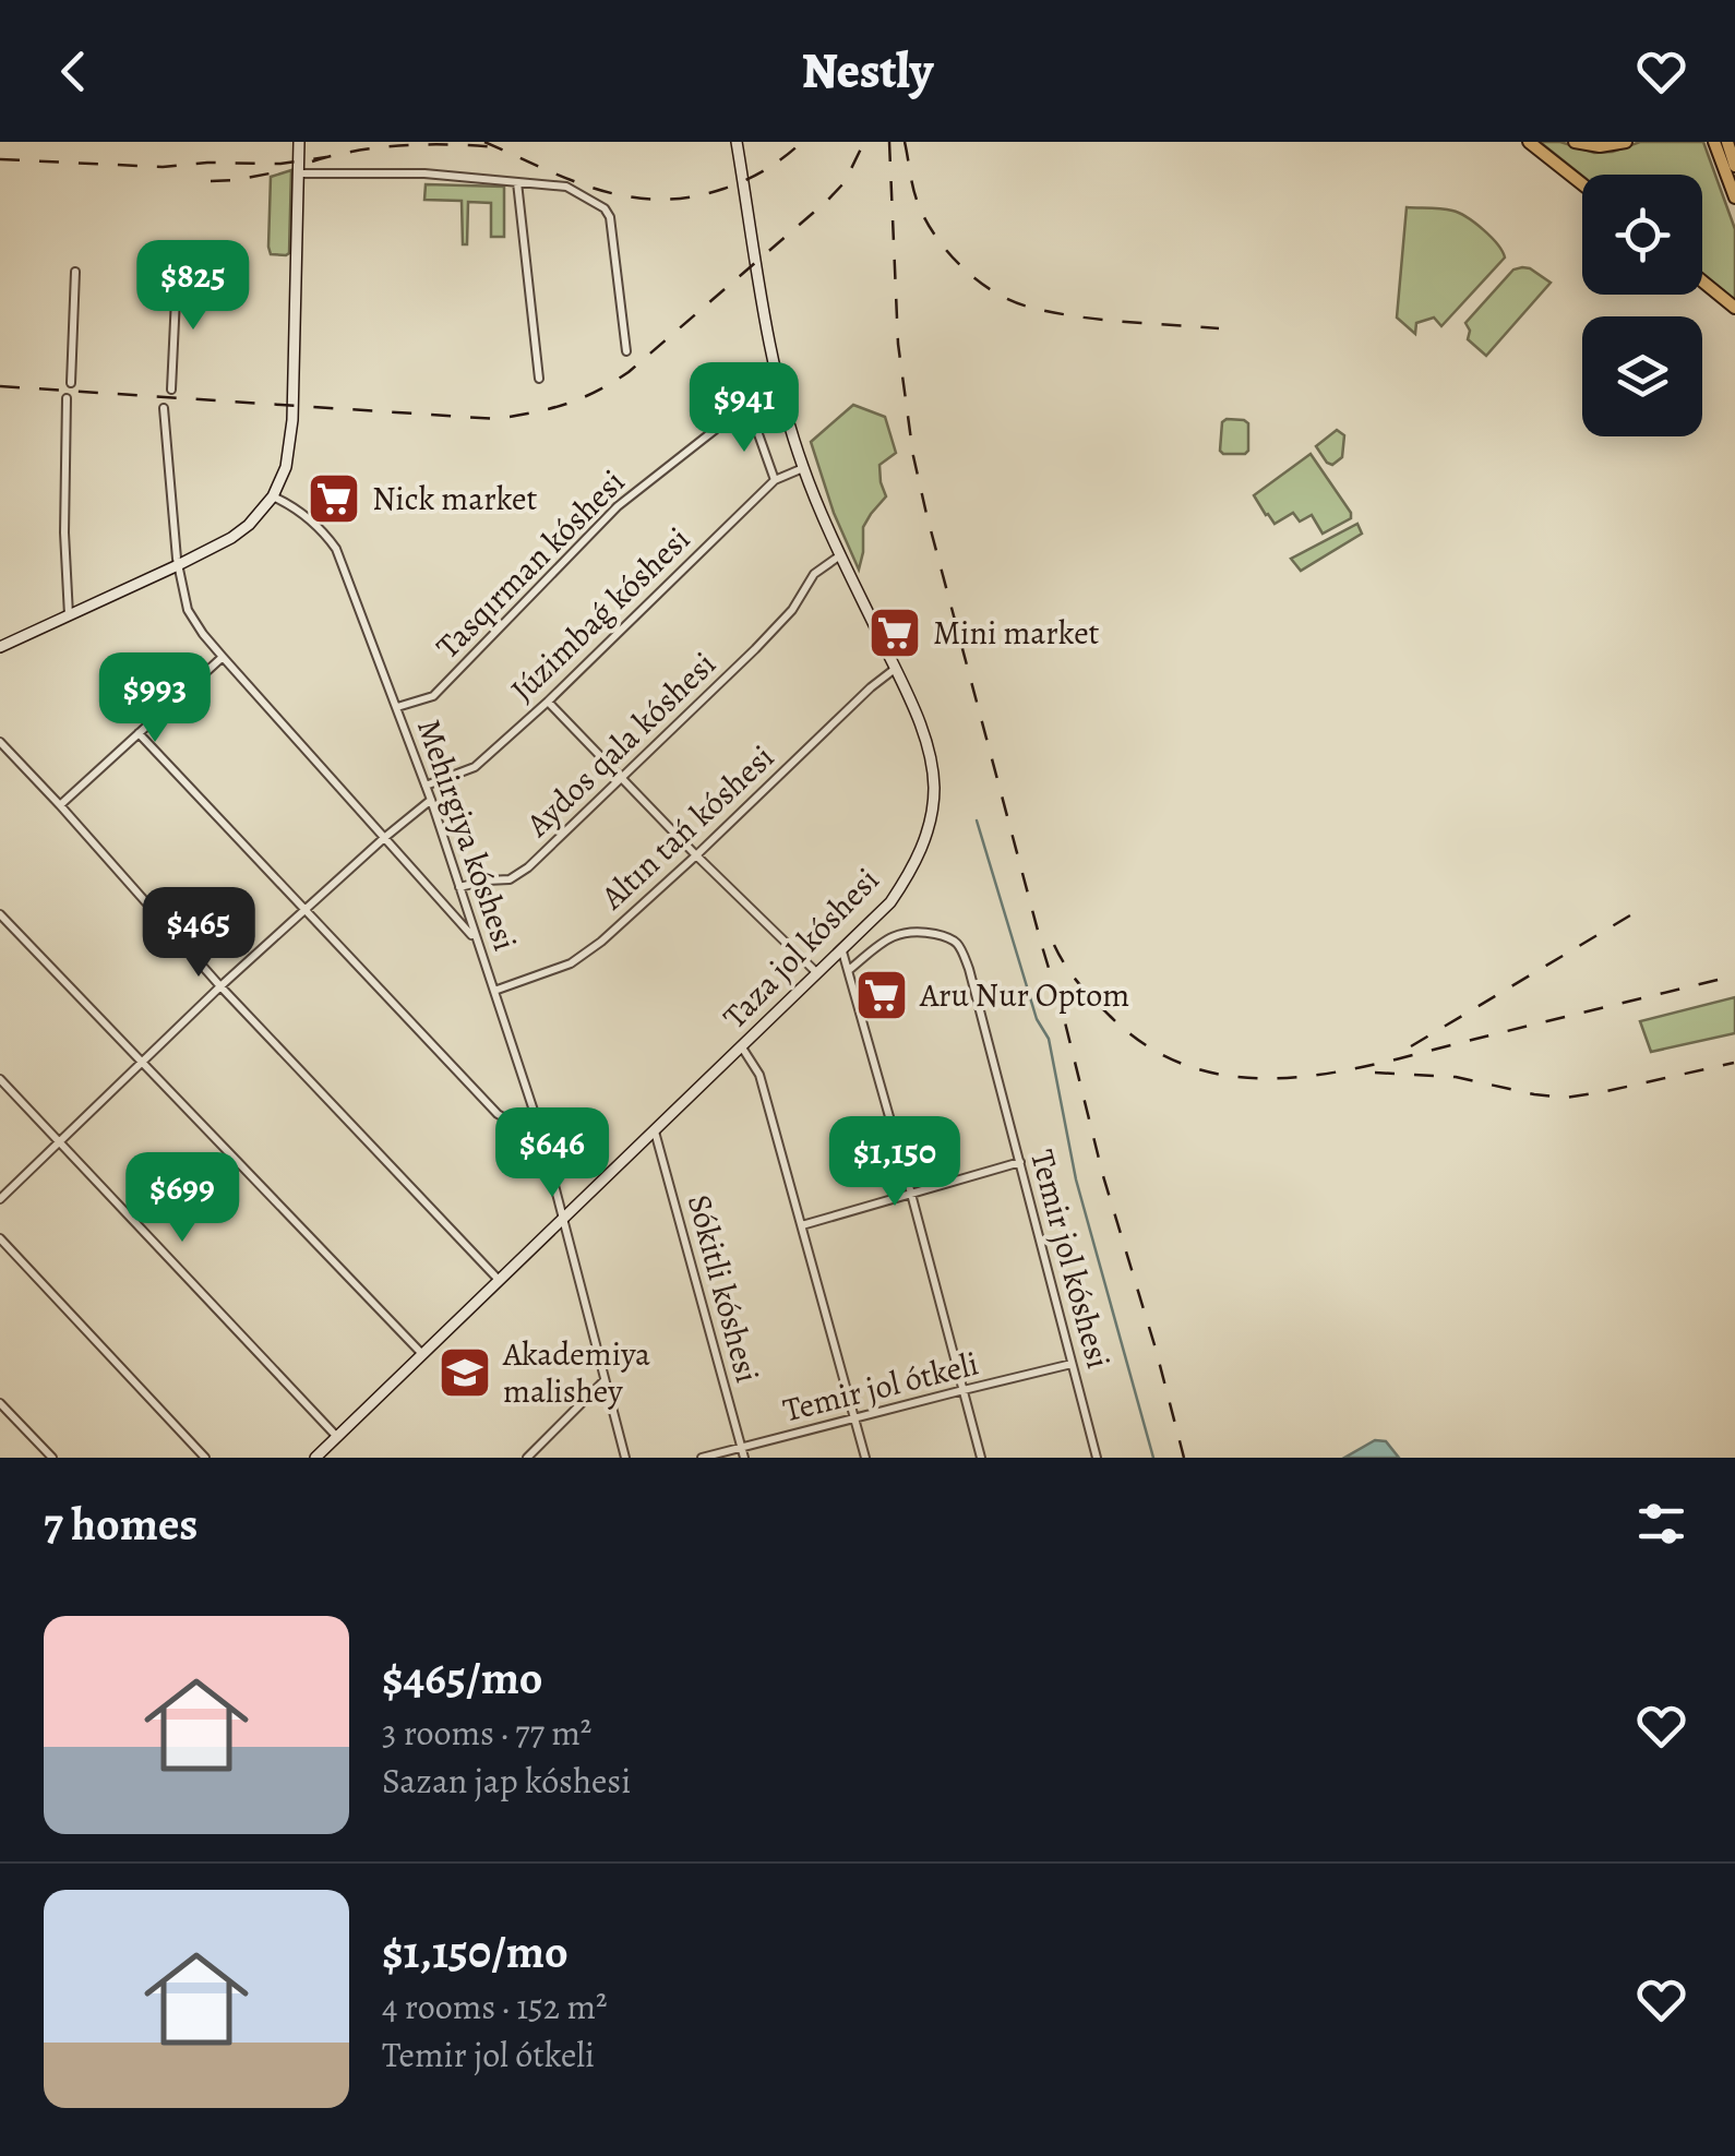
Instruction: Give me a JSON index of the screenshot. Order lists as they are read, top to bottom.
{
  "streets": {
    "main road": ["Taza jol kóshesi"],
    "street": [
      "Tasqırman kóshesi",
      "Júzimbaǵ kóshesi",
      "Aydos qala kóshesi",
      "Altın tań kóshesi",
      "Mehirgiya kóshesi",
      "Temir jol kóshesi",
      "Sókitli kóshesi",
      "Temir jol ótkeli"
    ]
  },
  "crossings": [
    ["Tasqırman kóshesi", "Júzimbaǵ kóshesi"],
    ["Tasqırman kóshesi", "Mehirgiya kóshesi"],
    ["Júzimbaǵ kóshesi", "Mehirgiya kóshesi"],
    ["Júzimbaǵ kóshesi", "Taza jol kóshesi"],
    ["Aydos qala kóshesi", "Mehirgiya kóshesi"],
    ["Aydos qala kóshesi", "Taza jol kóshesi"],
    ["Altın tań kóshesi", "Mehirgiya kóshesi"],
    ["Altın tań kóshesi", "Taza jol kóshesi"],
    ["Mehirgiya kóshesi", "Taza jol kóshesi"],
    ["Taza jol kóshesi", "Sókitli kóshesi"],
    ["Temir jol kóshesi", "Temir jol ótkeli"],
    ["Sókitli kóshesi", "Temir jol ótkeli"]
  ],
  "places": {
    "supermarket": ["Nick market", "Mini market", "Aru Nur Optom"],
    "school or university": ["Akademiya malishey"]
  },
  "page": {
    "header": "Nestly",
    "price": [
      "$825",
      "$941",
      "$993",
      "$465",
      "$646",
      "$1,150",
      "$699"
    ],
    "heading": "7 homes",
    "list": [
      {
        "name": "$465/mo",
        "note": "3 rooms · 77 m² · Sazan jap kóshesi"
      },
      {
        "name": "$1,150/mo",
        "note": "4 rooms · 152 m² · Temir jol ótkeli"
      }
    ]
  }
}
